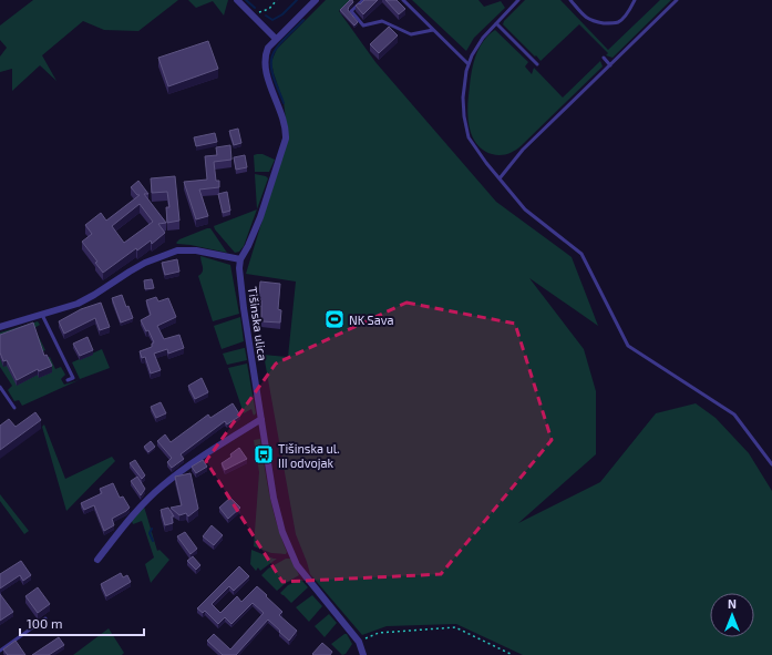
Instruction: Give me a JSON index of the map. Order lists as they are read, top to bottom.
{
  "streets": {
    "street": ["Tišinska ulica"]
  },
  "places": {
    "sports": ["NK Sava"],
    "bus stop": ["Tišinska ul. III odvojak"]
  },
  "scale_bar": "100 m",
  "north": "top"
}
